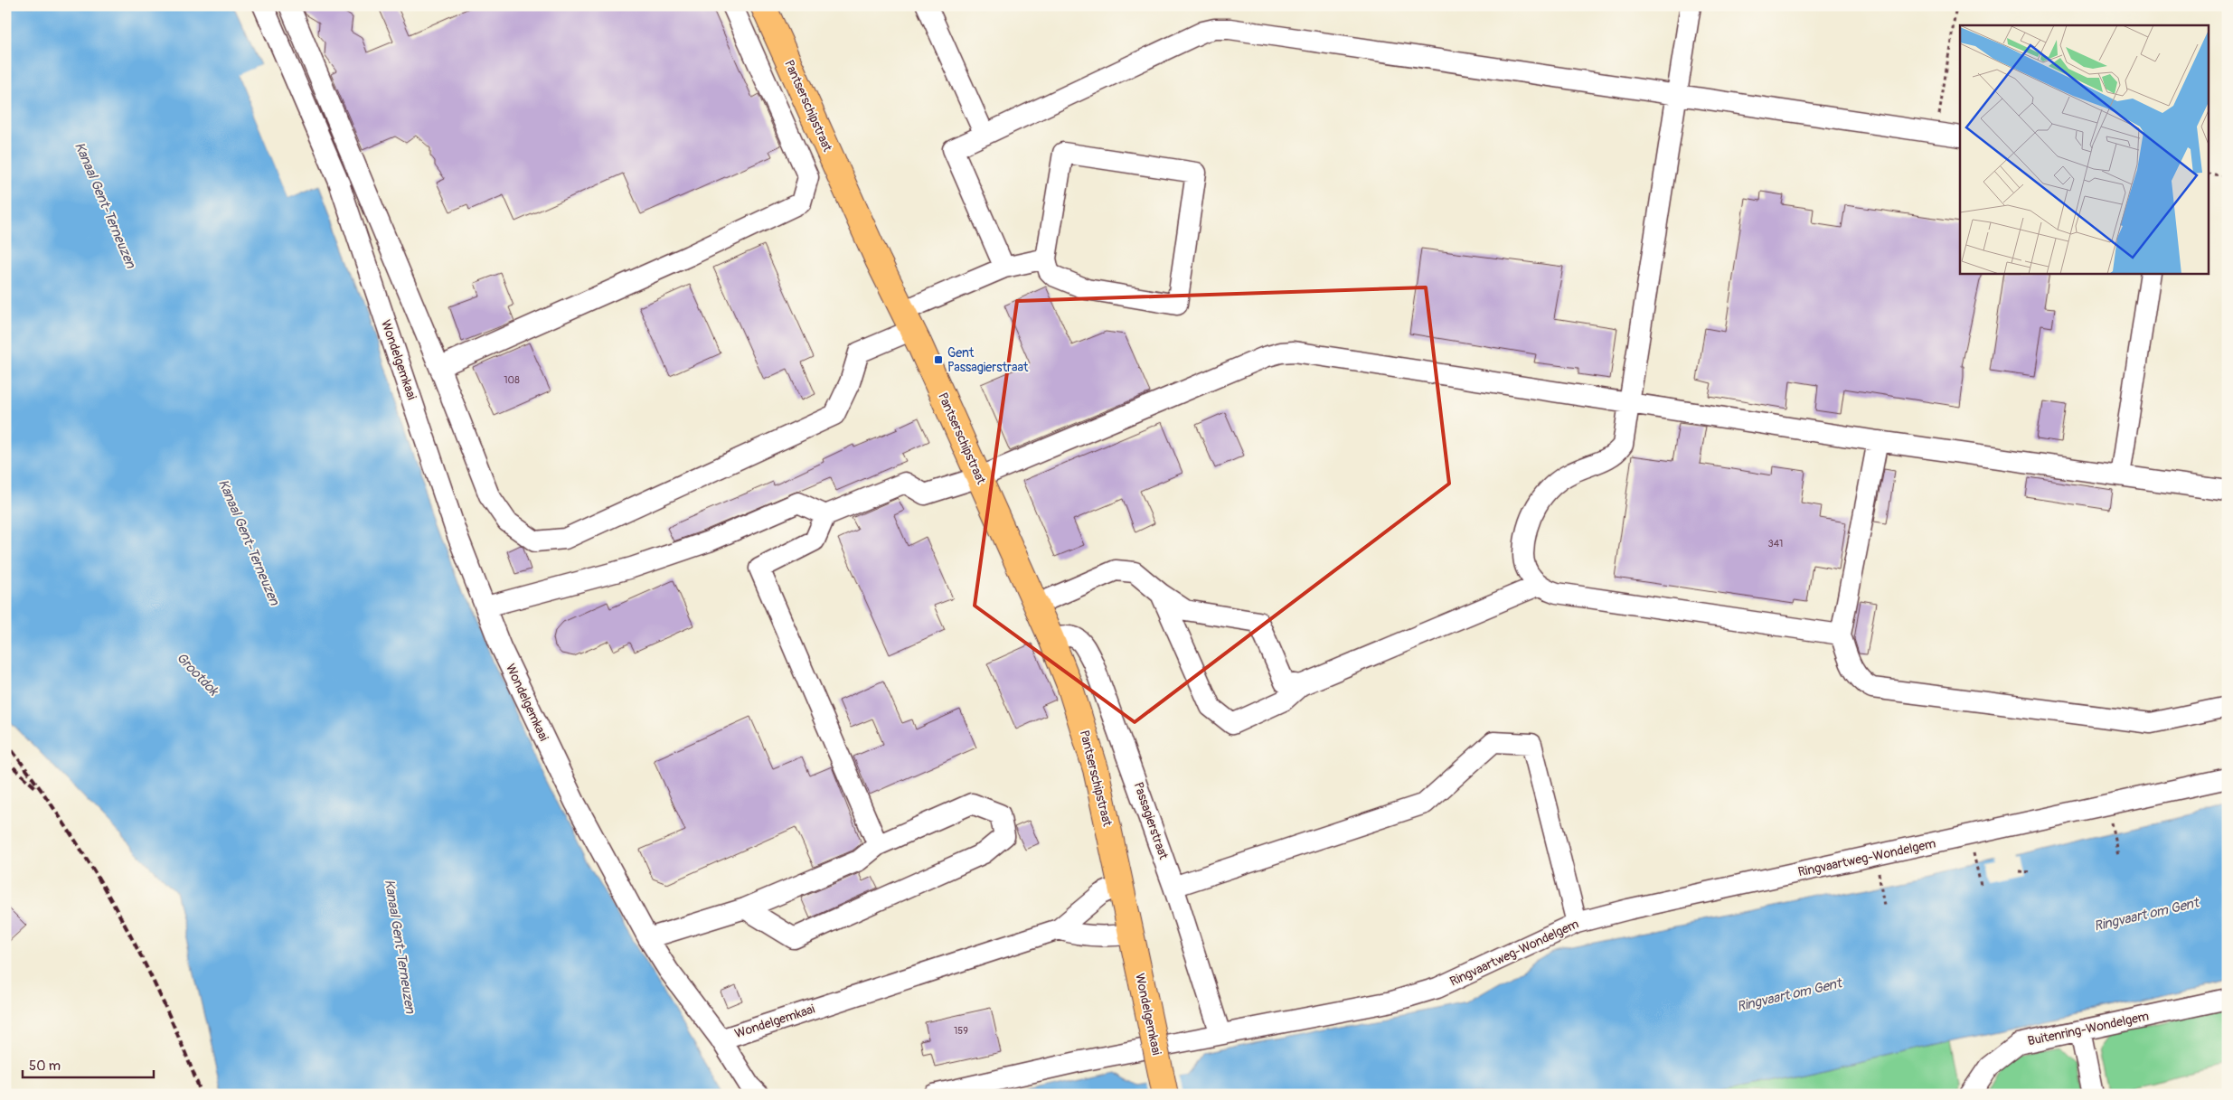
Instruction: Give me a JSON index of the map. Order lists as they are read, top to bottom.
{
  "streets": {
    "main road": ["Pantserschipstraat", "Wondelgemkaai"],
    "street": ["Passagierstraat", "Ringvaartweg-Wondelgem", "Buitenring-Wondelgem"]
  },
  "crossings": [
    ["Pantserschipstraat", "Wondelgemkaai"],
    ["Pantserschipstraat", "Passagierstraat"],
    ["Passagierstraat", "Ringvaartweg-Wondelgem"]
  ],
  "water": ["Kanaal Gent-Terneuzen", "Grootdok", "Ringvaart om Gent"],
  "places": {
    "transit": ["Gent Passagierstraat"]
  },
  "house_numbers": ["108", "341", "159"],
  "scale_bar": "50 m"
}
